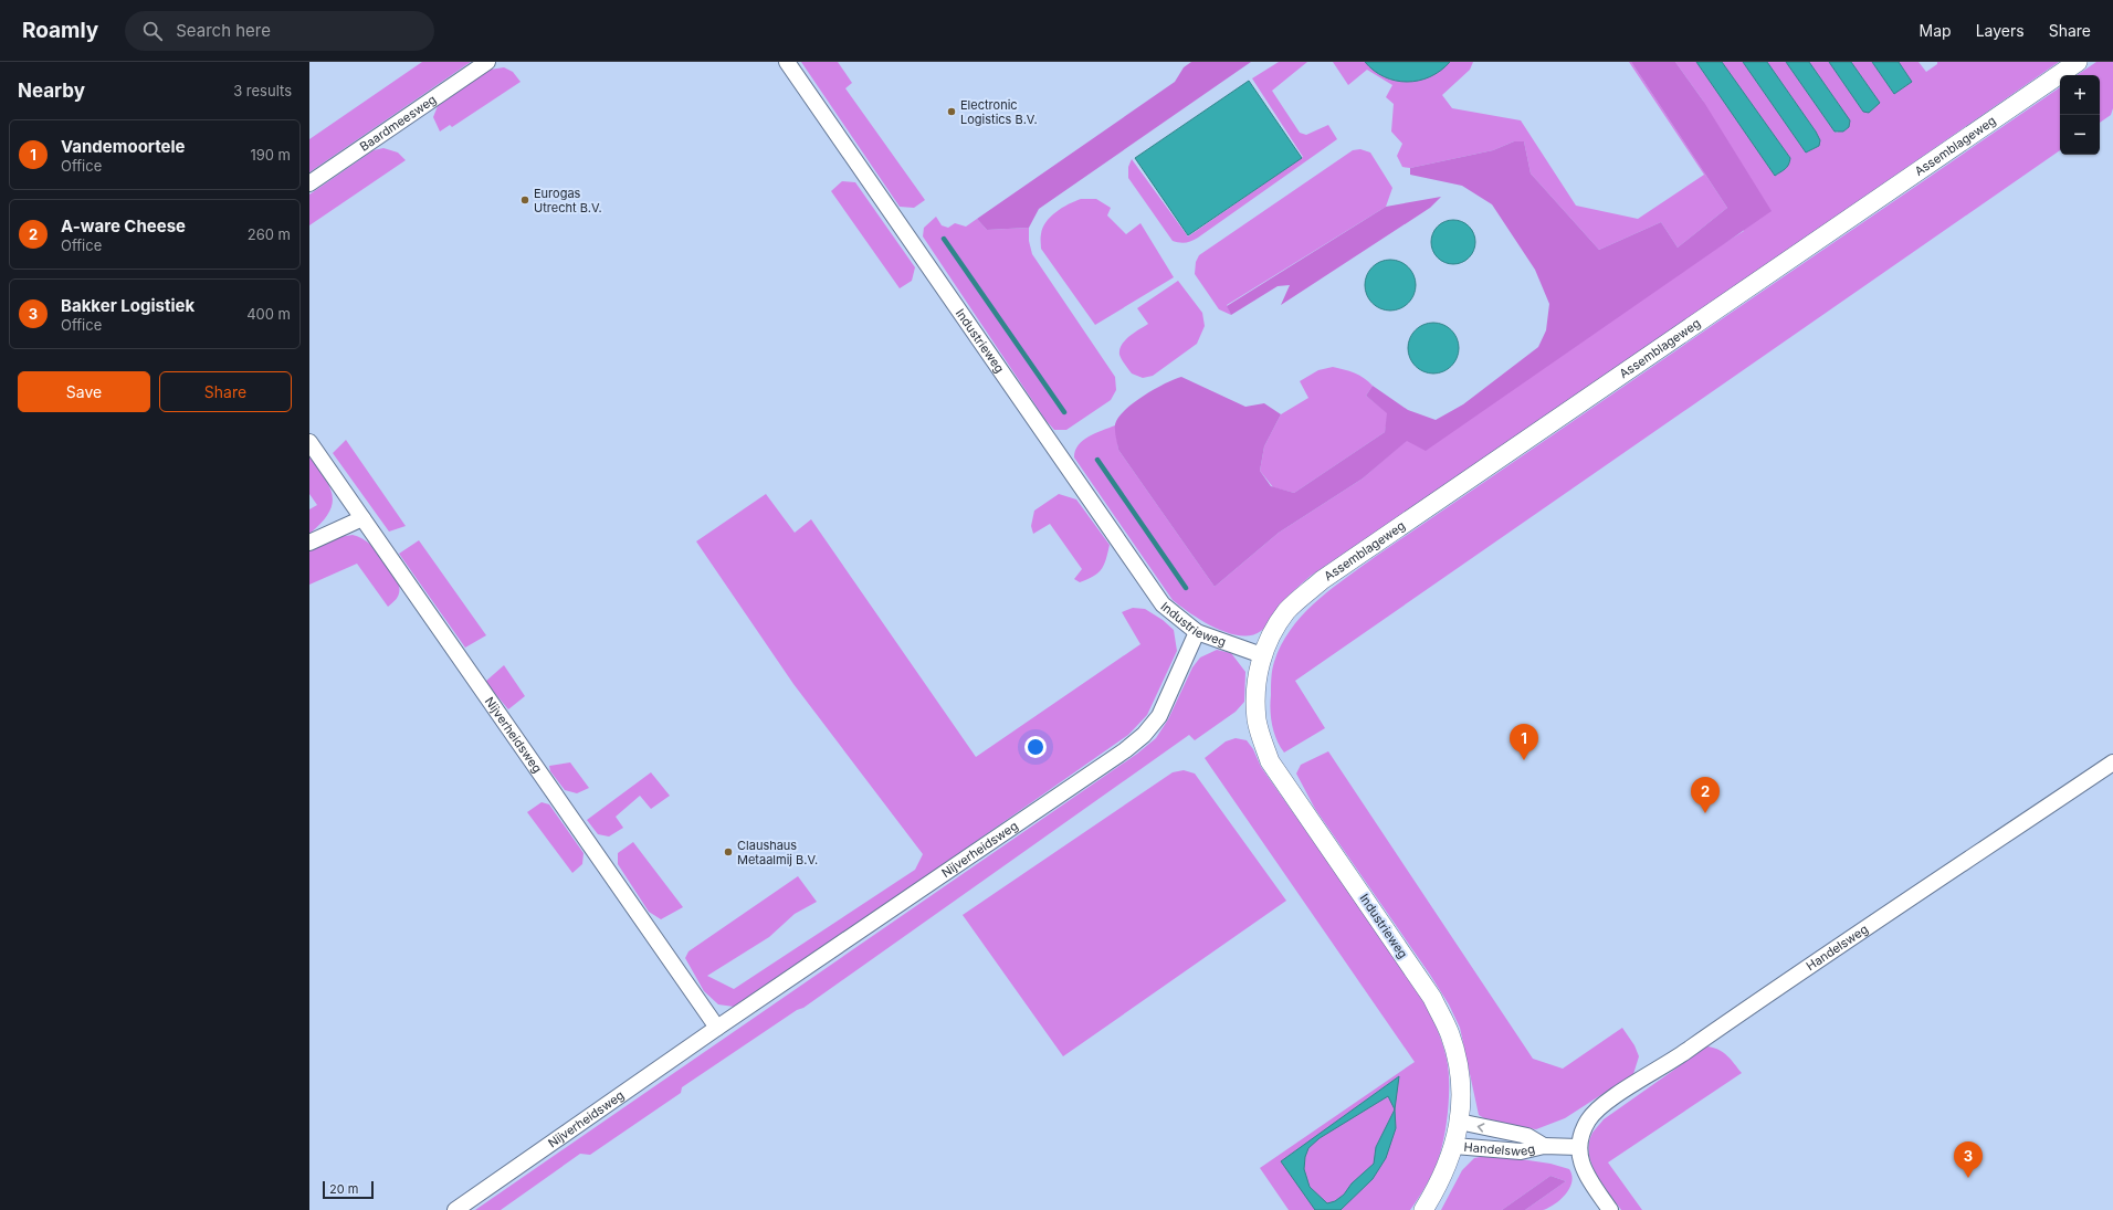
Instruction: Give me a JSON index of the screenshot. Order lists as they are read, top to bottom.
{
  "streets": {
    "street": [
      "Baardmeesweg",
      "Assemblageweg",
      "Industrieweg",
      "Nijverheidsweg",
      "Handelsweg"
    ]
  },
  "crossings": [
    ["Assemblageweg", "Industrieweg"],
    ["Industrieweg", "Nijverheidsweg"],
    ["Industrieweg", "Handelsweg"]
  ],
  "places": ["Electronic Logistics B.V.", "Eurogas Utrecht B.V.", "Claushaus Metaalmij B.V."],
  "scale_bar": "20 m",
  "page": {
    "header": "Roamly",
    "search": "Search here",
    "nav": ["Map", "Layers", "Share"],
    "heading": ["Nearby", "3 results"],
    "map_buttons": ["+", "−"],
    "list": [
      {
        "mark": "1",
        "name": "Vandemoortele",
        "note": "Office",
        "value": "190 m"
      },
      {
        "mark": "2",
        "name": "A-ware Cheese",
        "note": "Office",
        "value": "260 m"
      },
      {
        "mark": "3",
        "name": "Bakker Logistiek",
        "note": "Office",
        "value": "400 m"
      }
    ],
    "buttons": ["Save", "Share"],
    "pins": ["1", "2", "3"],
    "scale": "20 m"
  }
}
